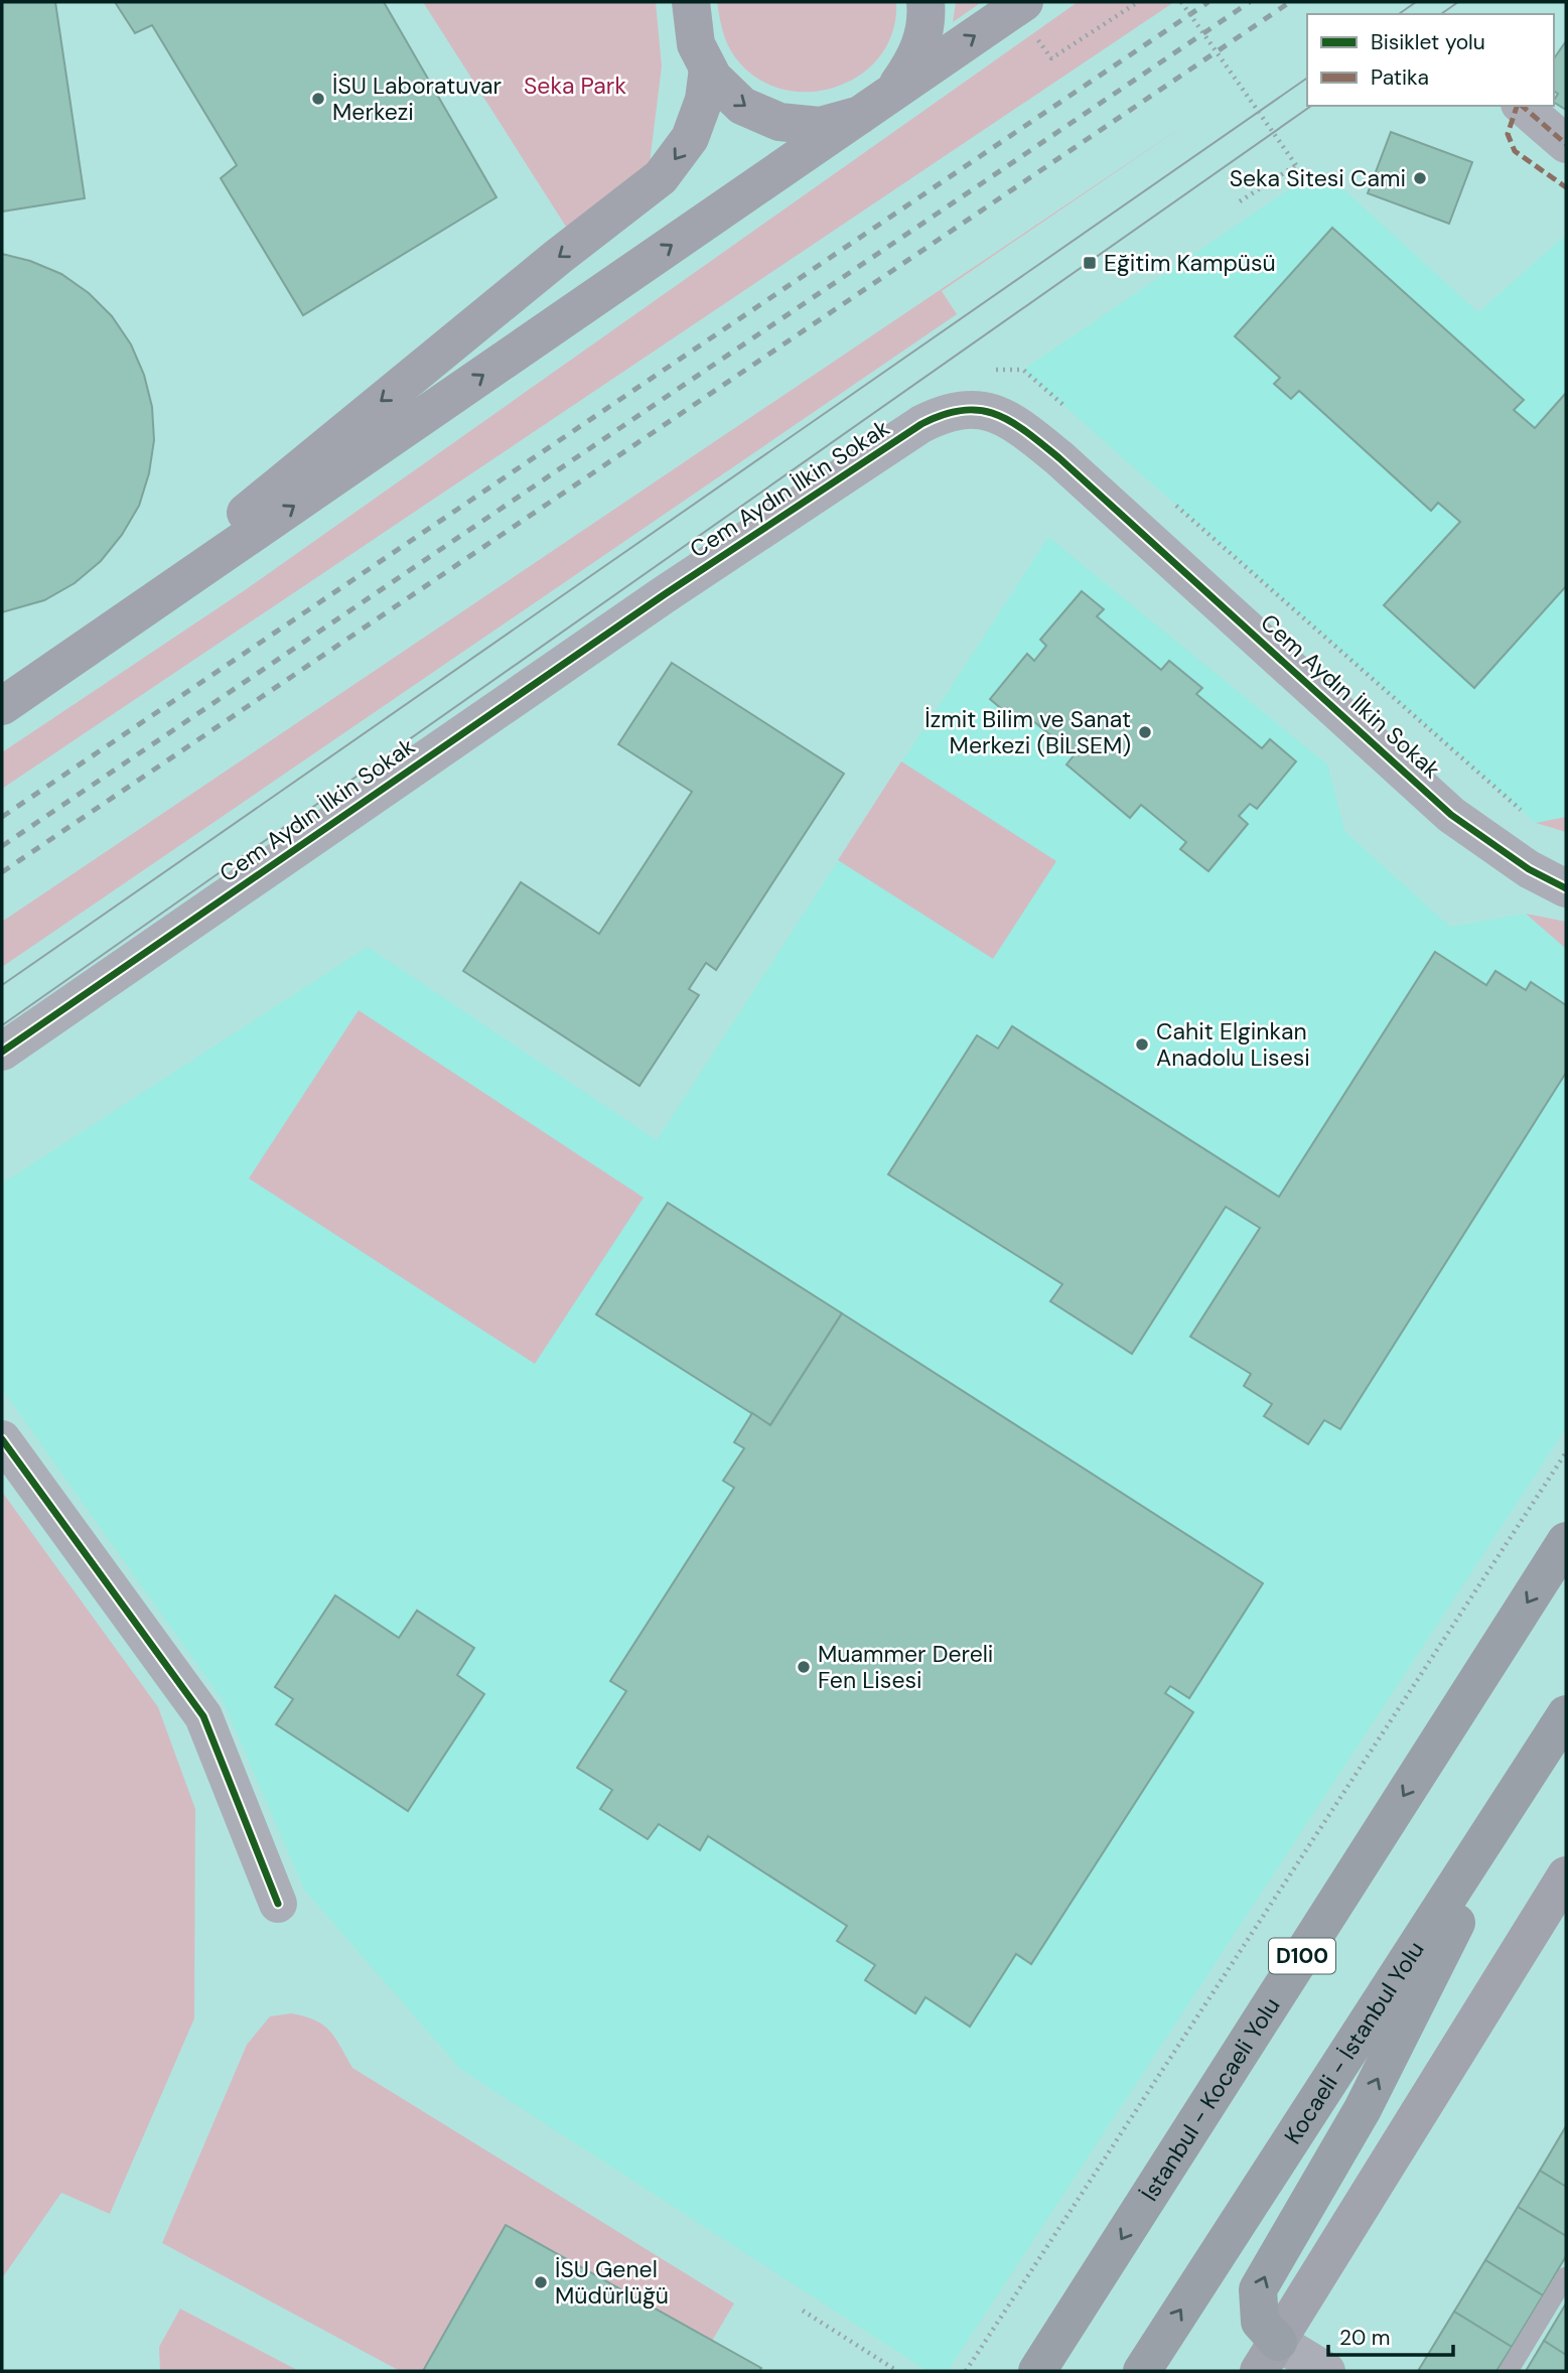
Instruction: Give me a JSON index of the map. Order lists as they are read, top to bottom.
{
  "streets": {
    "highway": ["D100", "Kocaeli - İstanbul Yolu", "İstanbul - Kocaeli Yolu"],
    "street": ["Cem Aydın İlkin Sokak"]
  },
  "parks": ["Seka Park"],
  "places": {
    "other": [
      "İSU Laboratuvar Merkezi",
      "Seka Sitesi Cami",
      "İzmit Bilim ve Sanat Merkezi (BİLSEM)",
      "Cahit Elginkan Anadolu Lisesi",
      "Muammer Dereli Fen Lisesi",
      "İSU Genel Müdürlüğü"
    ],
    "transit": ["Eğitim Kampüsü"]
  },
  "legend": ["Bisiklet yolu", "Patika"],
  "scale_bar": "20 m"
}
